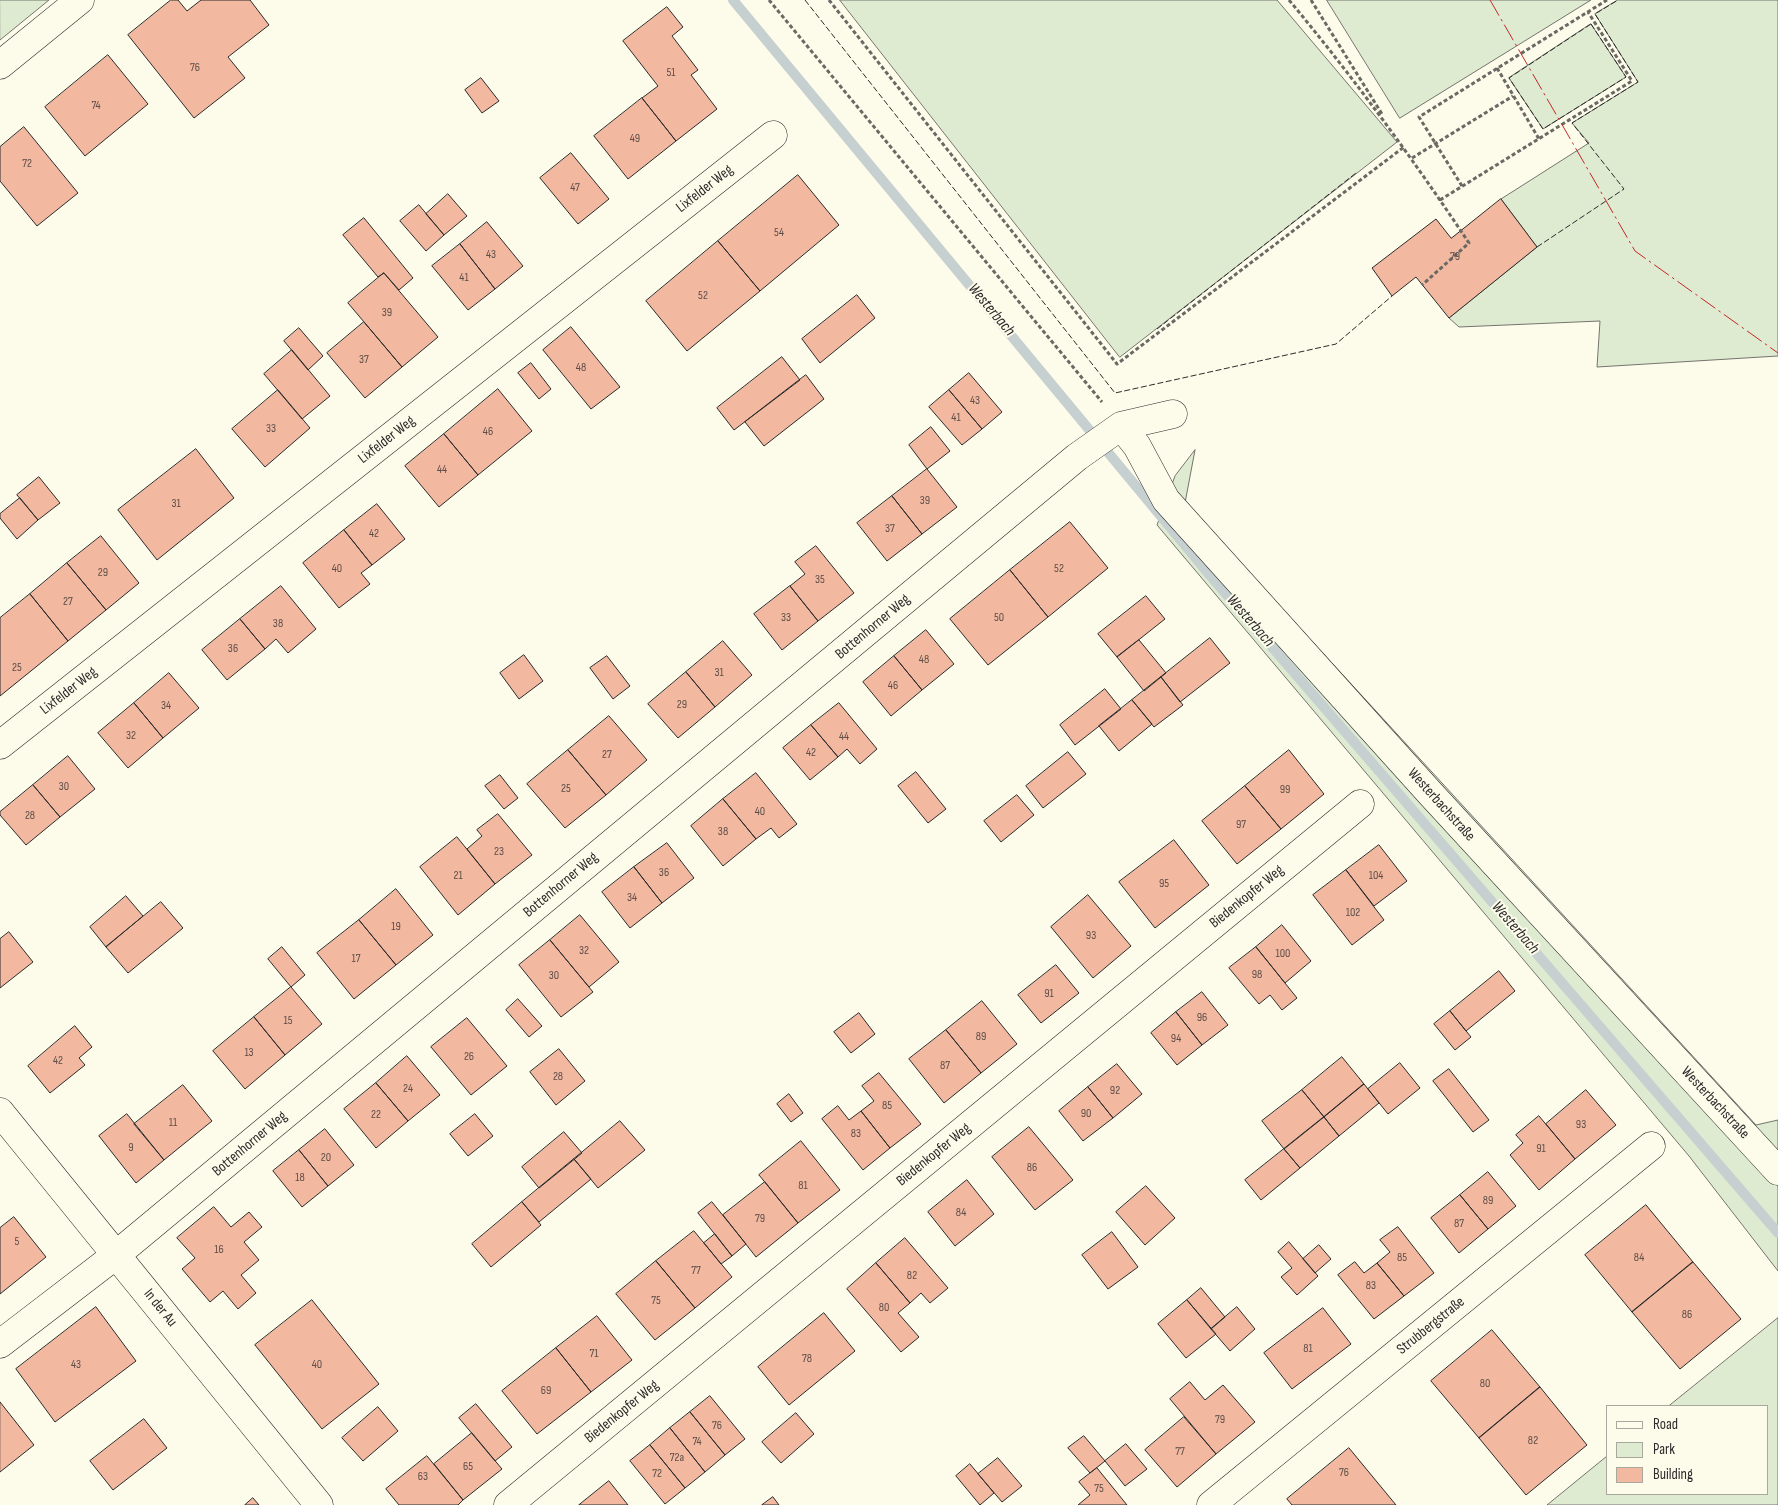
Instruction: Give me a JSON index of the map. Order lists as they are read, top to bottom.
{
  "streets": {
    "street": [
      "Lixfelder Weg",
      "Bottenhorner Weg",
      "Westerbachstraße",
      "Biedenkopfer Weg",
      "In der Au",
      "Strubbergstraße"
    ]
  },
  "crossings": [
    ["Bottenhorner Weg", "Westerbachstraße"],
    ["Bottenhorner Weg", "In der Au"]
  ],
  "water": ["Westerbach"],
  "house_numbers": [
    "76",
    "51",
    "74",
    "49",
    "72",
    "47",
    "54",
    "43",
    "79",
    "41",
    "52",
    "39",
    "37",
    "48",
    "43",
    "41",
    "33",
    "46",
    "44",
    "39",
    "31",
    "37",
    "42",
    "40",
    "52",
    "29",
    "35",
    "27",
    "33",
    "50",
    "38",
    "36",
    "48",
    "25",
    "31",
    "46",
    "29",
    "34",
    "32",
    "44",
    "42",
    "27",
    "30",
    "25",
    "99",
    "40",
    "28",
    "97",
    "38",
    "23",
    "36",
    "21",
    "104",
    "95",
    "34",
    "102",
    "19",
    "93",
    "32",
    "100",
    "17",
    "98",
    "30",
    "91",
    "96",
    "15",
    "89",
    "94",
    "13",
    "26",
    "42",
    "87",
    "28",
    "24",
    "92",
    "85",
    "90",
    "22",
    "11",
    "93",
    "83",
    "9",
    "91",
    "20",
    "86",
    "18",
    "81",
    "89",
    "84",
    "79",
    "87",
    "5",
    "16",
    "85",
    "84",
    "77",
    "82",
    "83",
    "75",
    "80",
    "86",
    "81",
    "71",
    "78",
    "43",
    "40",
    "80",
    "69",
    "79",
    "76",
    "82",
    "74",
    "77",
    "72a",
    "65",
    "76",
    "72",
    "63",
    "75"
  ],
  "legend": ["Road", "Park", "Building"]
}
